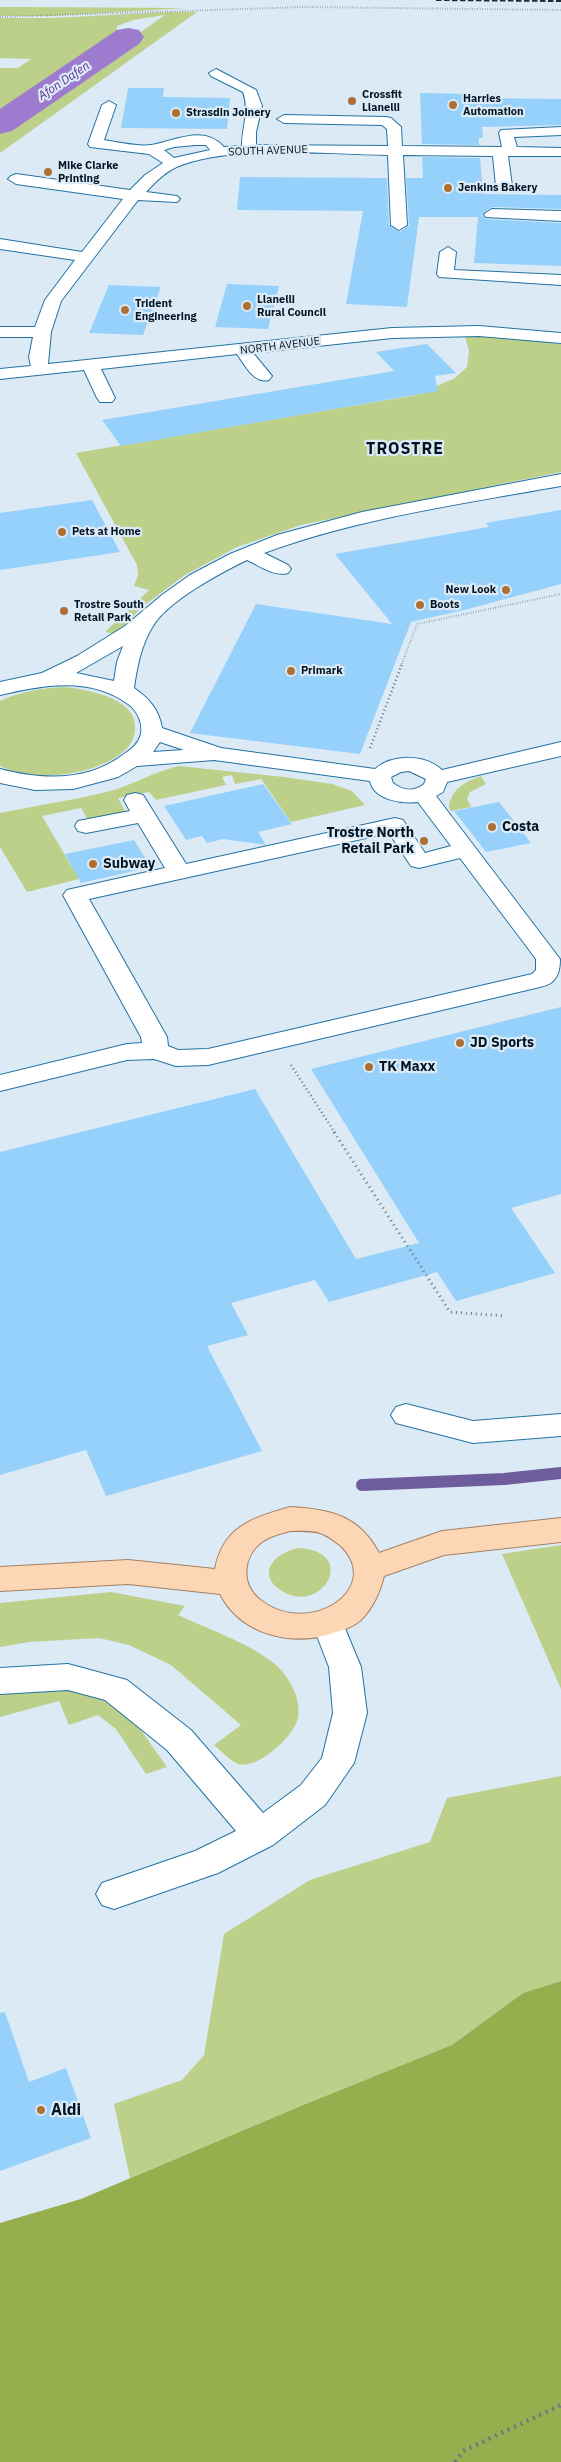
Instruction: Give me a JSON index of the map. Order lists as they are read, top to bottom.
{
  "streets": {
    "street": ["SOUTH AVENUE", "NORTH AVENUE"]
  },
  "crossings": [
    ["SOUTH AVENUE", "NORTH AVENUE"]
  ],
  "districts": ["TROSTRE"],
  "water": ["Afon Dafen"],
  "places": [
    "Crossfit Llanelli",
    "Harries Automation",
    "Strasdin Joinery",
    "Mike Clarke Printing",
    "Jenkins Bakery",
    "Llanelli Rural Council",
    "Trident Engineering",
    "Pets at Home",
    "New Look",
    "Boots",
    "Trostre South Retail Park",
    "Primark",
    "Costa",
    "Trostre North Retail Park",
    "Subway",
    "JD Sports",
    "TK Maxx",
    "Aldi"
  ]
}
